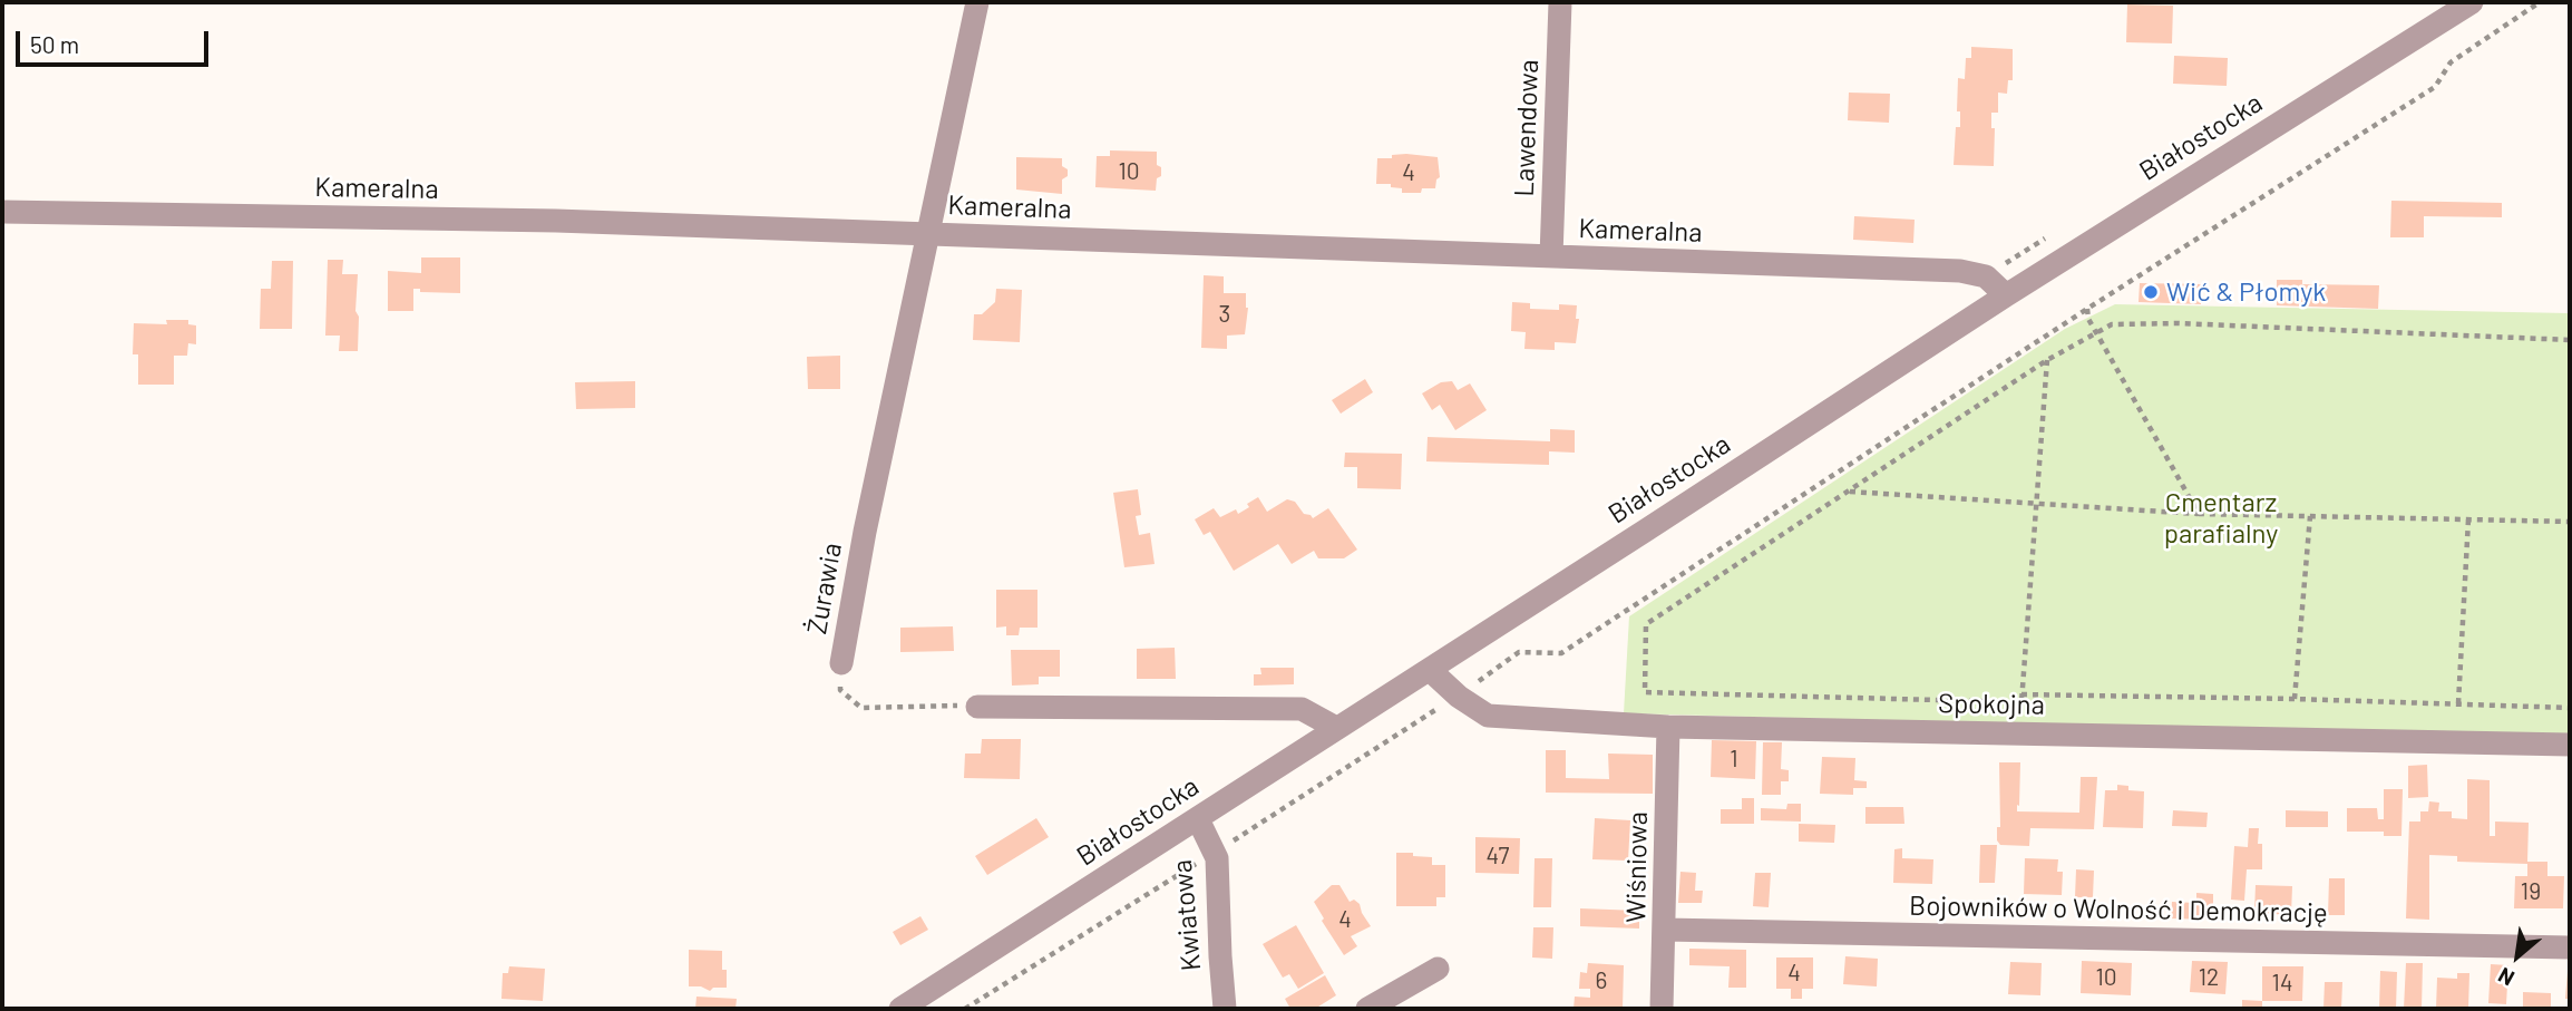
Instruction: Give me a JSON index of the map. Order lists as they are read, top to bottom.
{
  "streets": {
    "street": [
      "Lawendowa",
      "Białostocka",
      "Kameralna",
      "Żurawia",
      "Spokojna",
      "Wiśniowa",
      "Bojowników o Wolność i Demokrację",
      "Kwiatowa"
    ]
  },
  "crossings": [
    ["Lawendowa", "Kameralna"],
    ["Białostocka", "Spokojna"],
    ["Białostocka", "Kwiatowa"],
    ["Kameralna", "Żurawia"],
    ["Spokojna", "Wiśniowa"],
    ["Wiśniowa", "Bojowników o Wolność i Demokrację"]
  ],
  "parks": ["Cmentarz parafialny"],
  "places": ["Wić & Płomyk"],
  "house_numbers": [
    "10",
    "4",
    "3",
    "1",
    "47",
    "19",
    "4",
    "4",
    "10",
    "12",
    "6",
    "14"
  ],
  "scale_bar": "50 m",
  "north": "bottom left"
}
